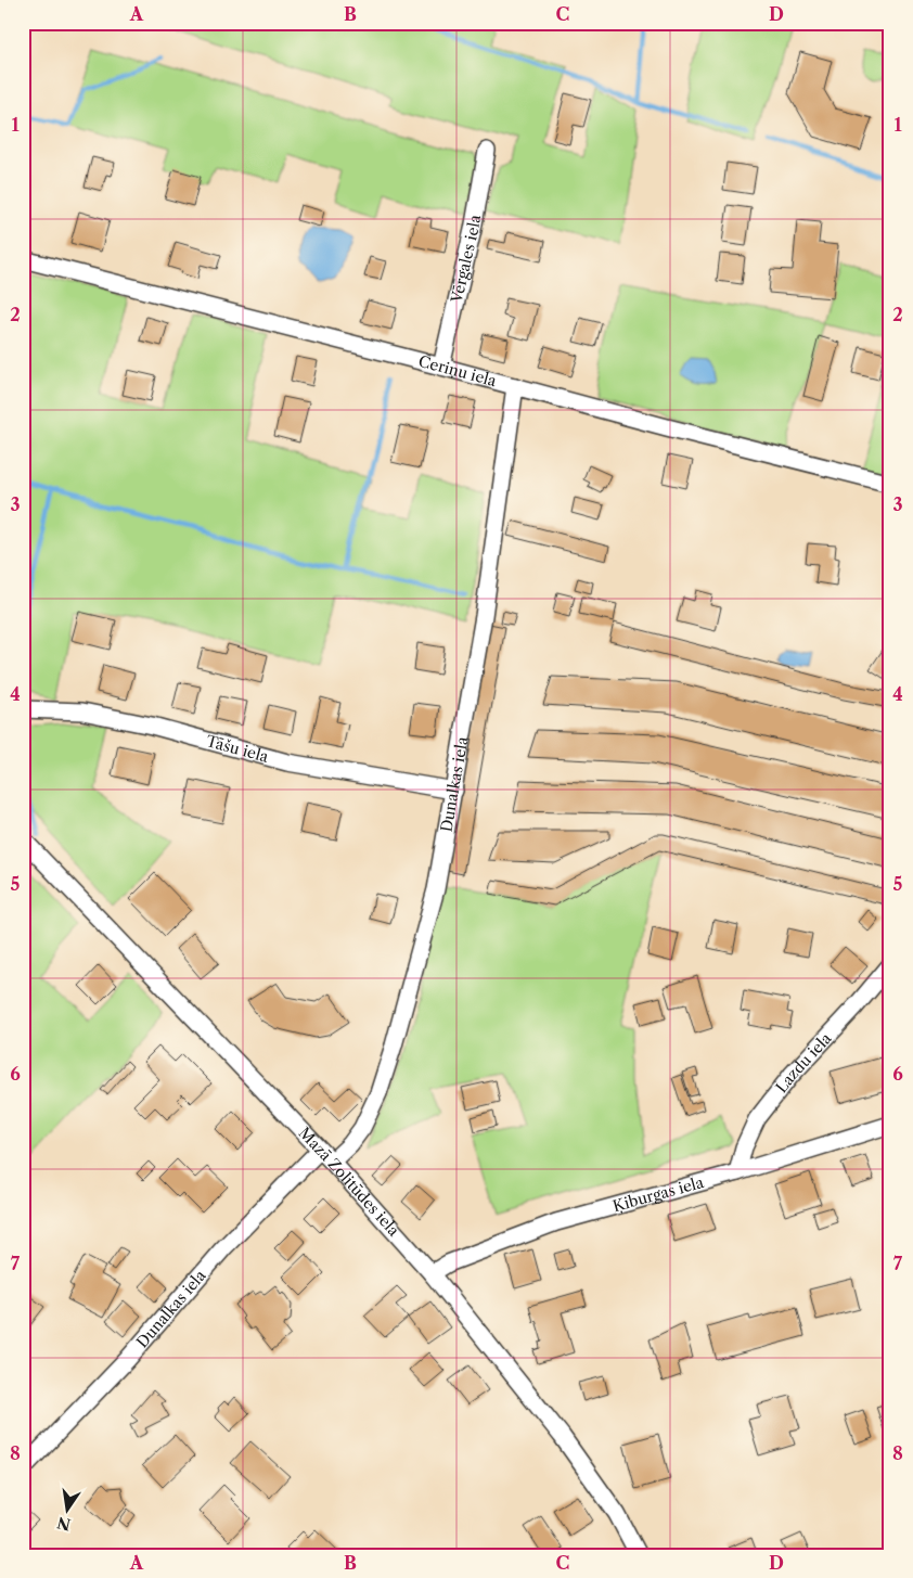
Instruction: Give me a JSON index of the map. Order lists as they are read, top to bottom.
{
  "streets": {
    "street": [
      "Vērgales iela",
      "Ceriņu iela",
      "Tāšu iela",
      "Dunalkas iela",
      "Lazdu iela",
      "Mazā Zolitūdes iela",
      "Ķiburgas iela"
    ]
  },
  "crossings": [
    ["Vērgales iela", "Ceriņu iela"],
    ["Ceriņu iela", "Dunalkas iela"],
    ["Tāšu iela", "Dunalkas iela"],
    ["Dunalkas iela", "Mazā Zolitūdes iela"],
    ["Lazdu iela", "Ķiburgas iela"],
    ["Mazā Zolitūdes iela", "Ķiburgas iela"]
  ],
  "north": "bottom",
  "grid": {
    "columns": [
      "A",
      "B",
      "C",
      "D"
    ],
    "rows": [
      "1",
      "2",
      "3",
      "4",
      "5",
      "6",
      "7",
      "8"
    ]
  }
}
